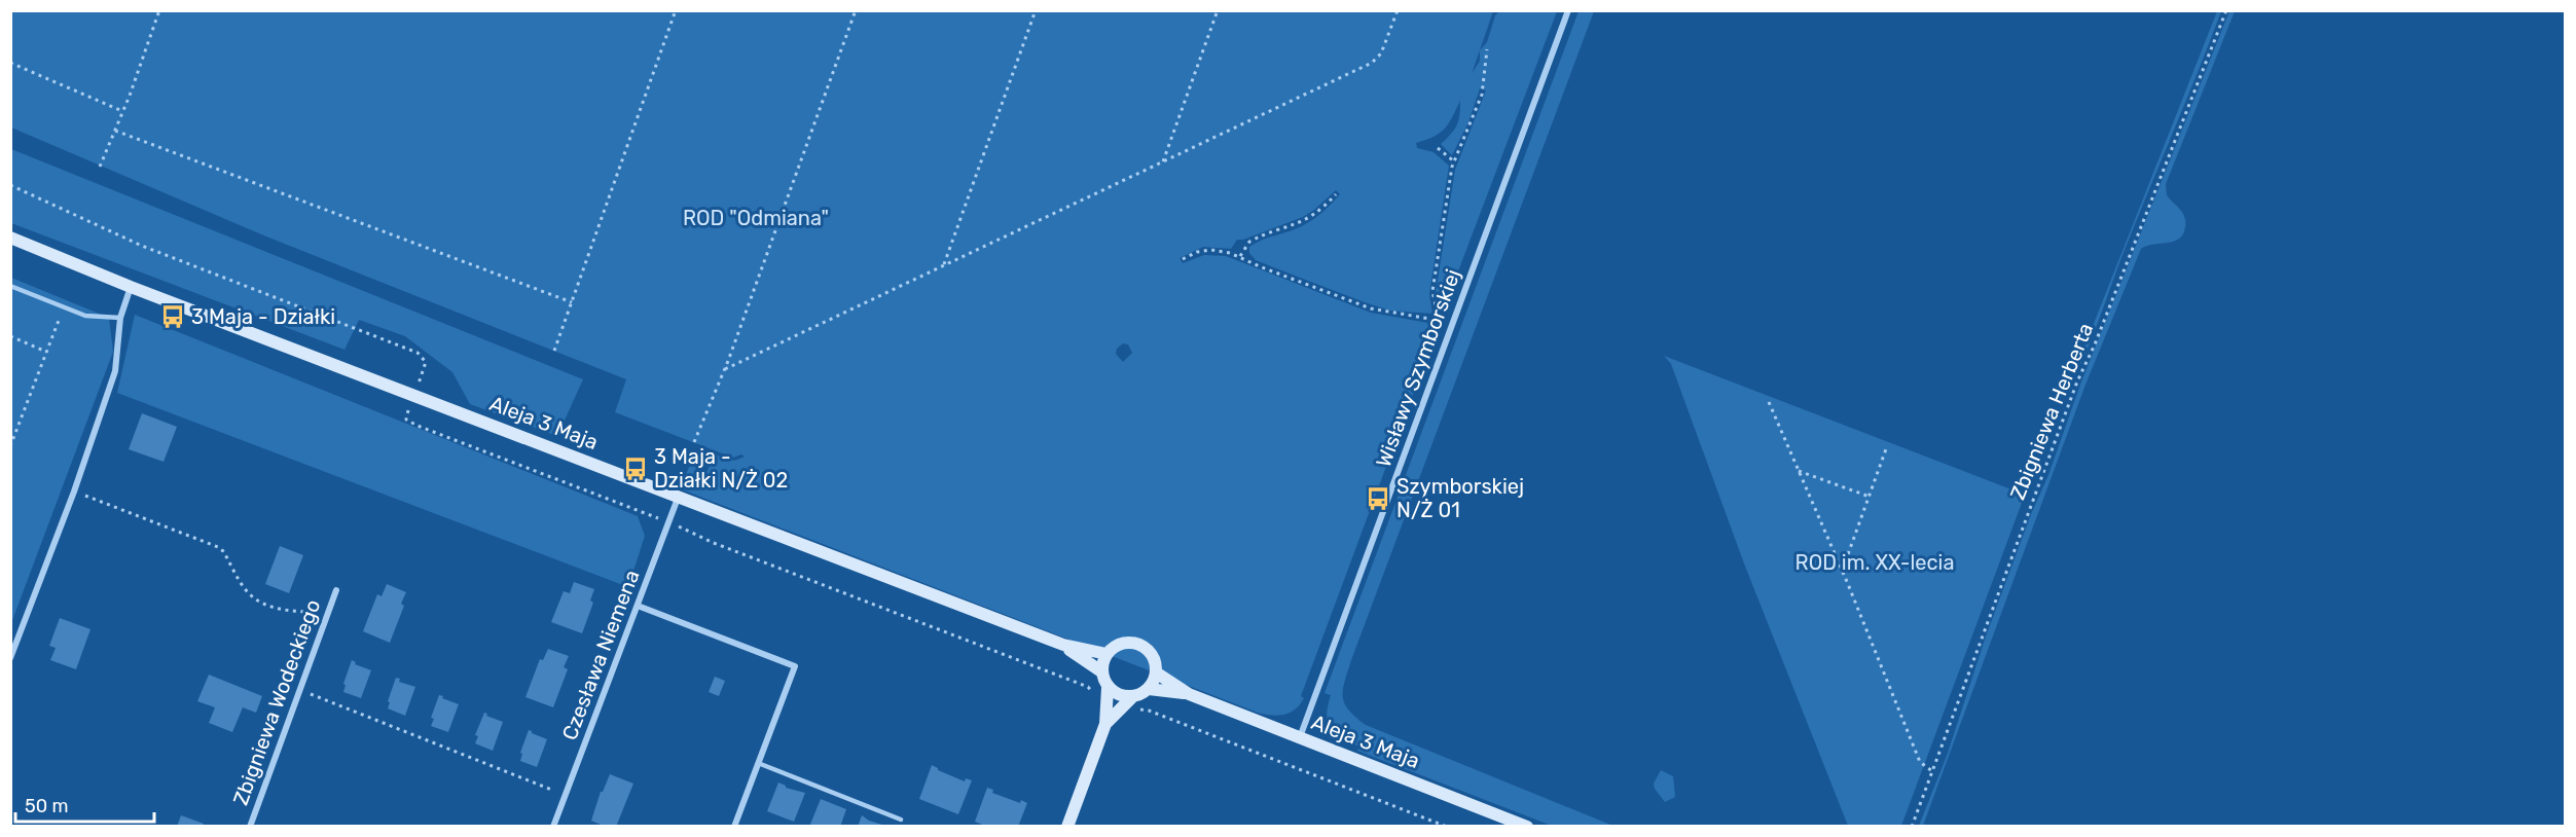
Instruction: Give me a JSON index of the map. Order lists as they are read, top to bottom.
{
  "streets": {
    "street": [
      "Wisławy Szymborskiej",
      "Aleja 3 Maja",
      "Czesława Niemena",
      "Zbigniewa Wodeckiego"
    ],
    "path": ["Zbigniewa Herberta"]
  },
  "crossings": [
    ["Wisławy Szymborskiej", "Aleja 3 Maja"],
    ["Aleja 3 Maja", "Czesława Niemena"]
  ],
  "parks": ["ROD \"Odmiana\"", "ROD im. XX-lecia"],
  "places": {
    "bus stop": ["3 Maja - Działki", "3 Maja - Działki N/Ż 02", "Szymborskiej N/Ż 01"]
  },
  "scale_bar": "50 m"
}
